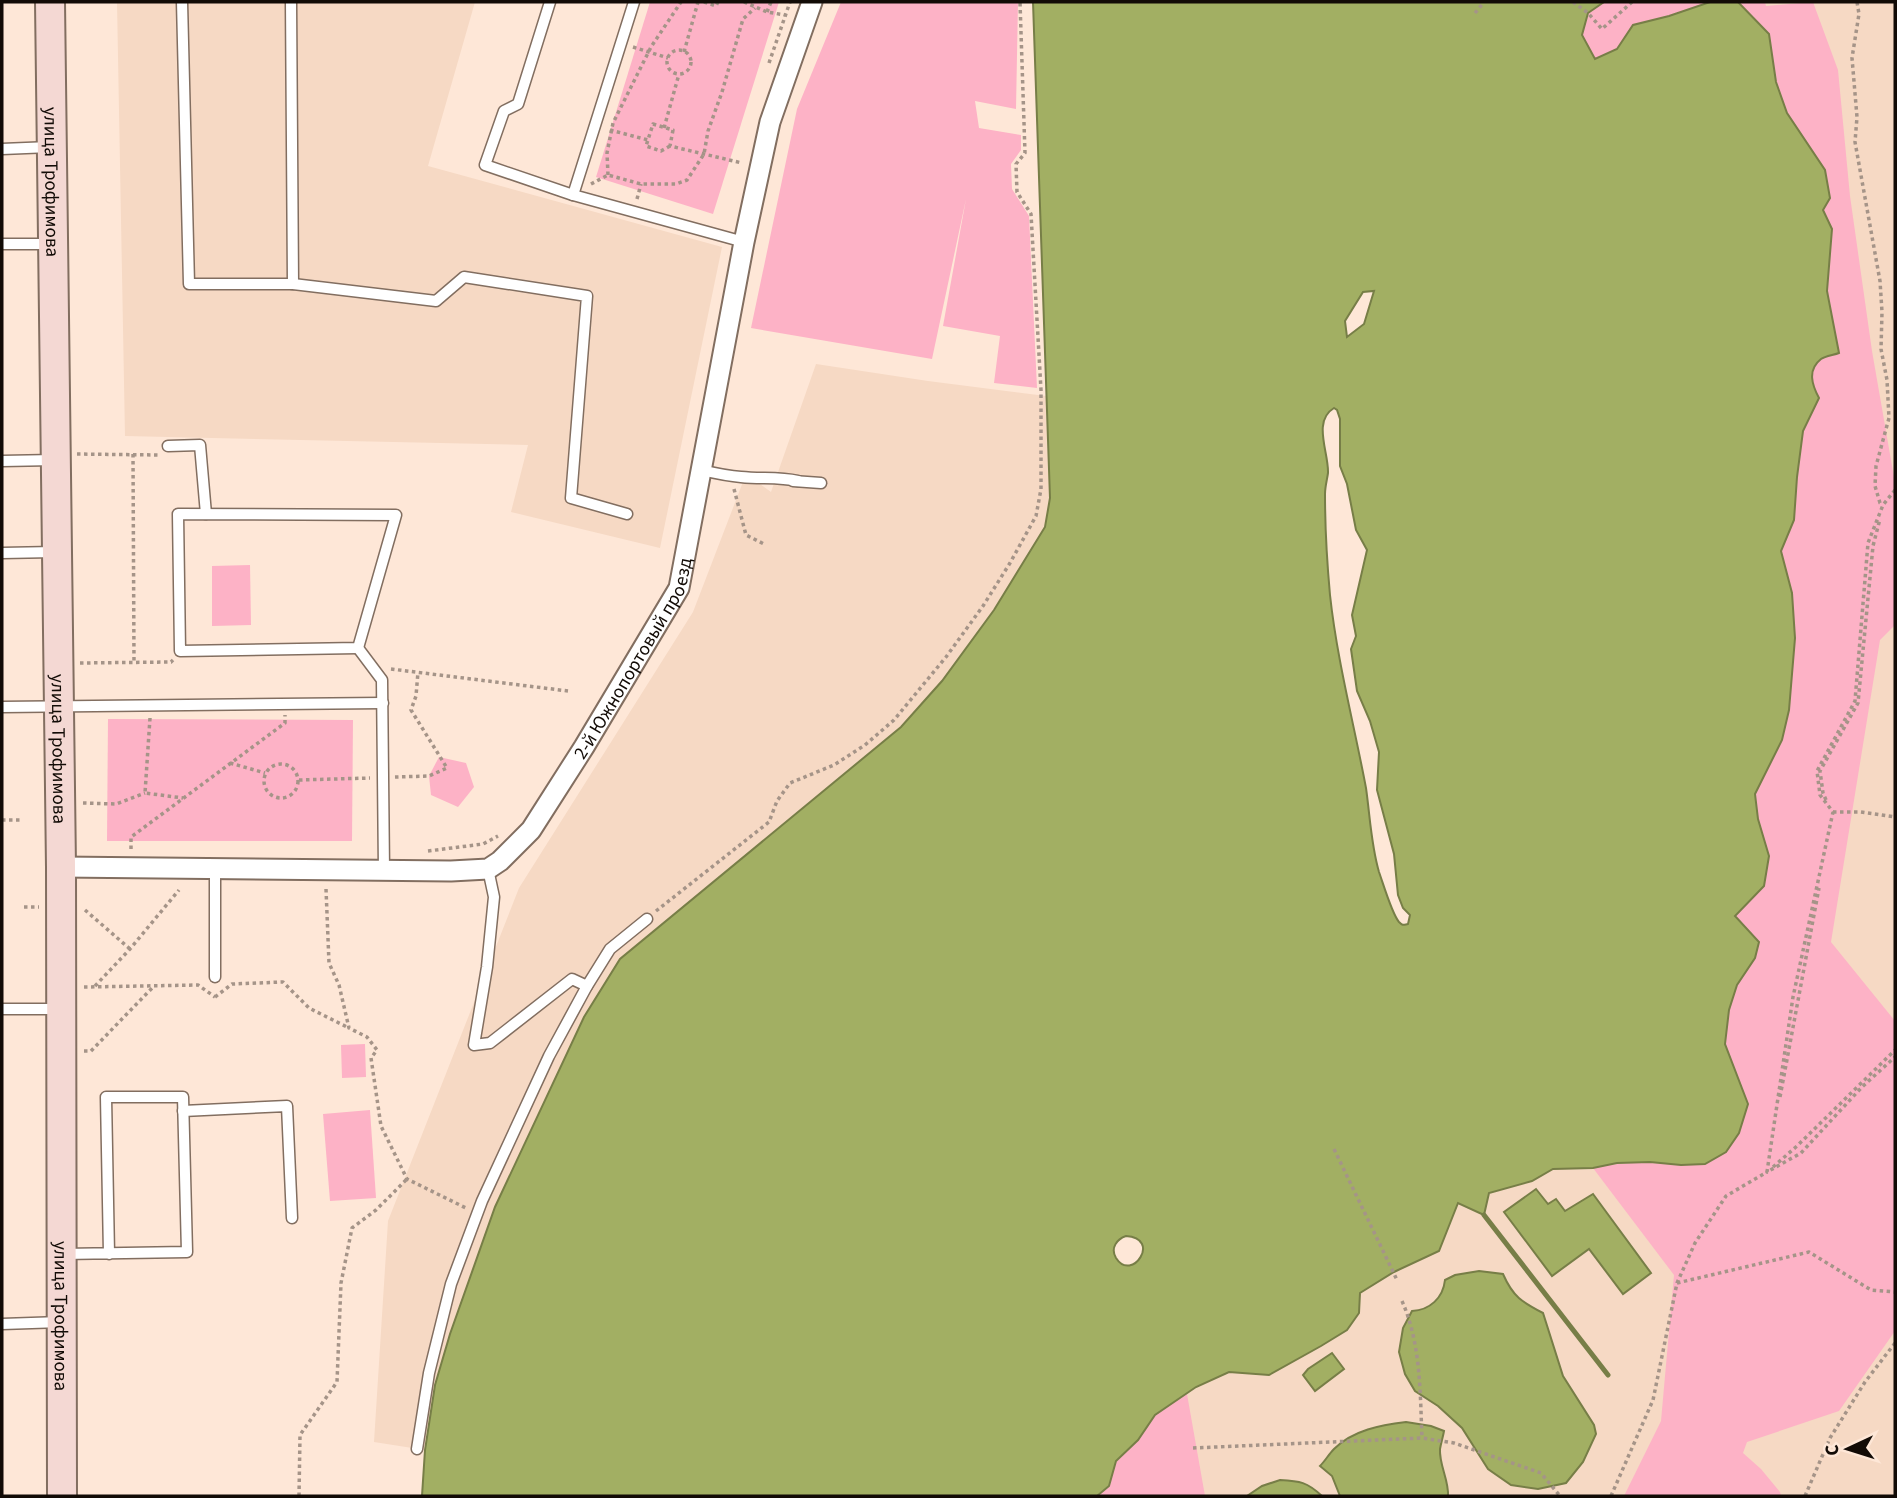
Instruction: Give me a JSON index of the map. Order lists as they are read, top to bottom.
{
  "streets": {
    "main road": ["улица Трофимова"],
    "street": ["2-й Южнопортовый проезд"]
  },
  "north": "left"
}
